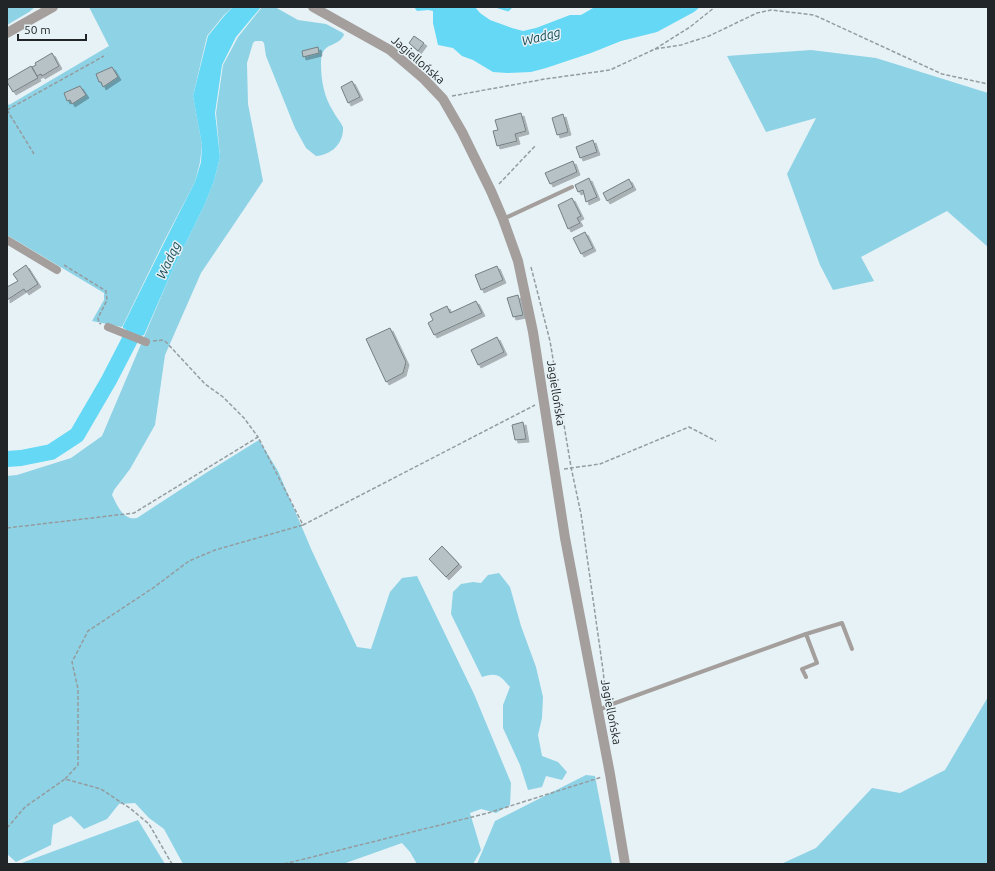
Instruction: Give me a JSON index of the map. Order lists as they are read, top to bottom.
{
  "streets": {
    "street": ["Jagiellońska"]
  },
  "water": ["Wadąg"],
  "scale_bar": "50 m"
}
